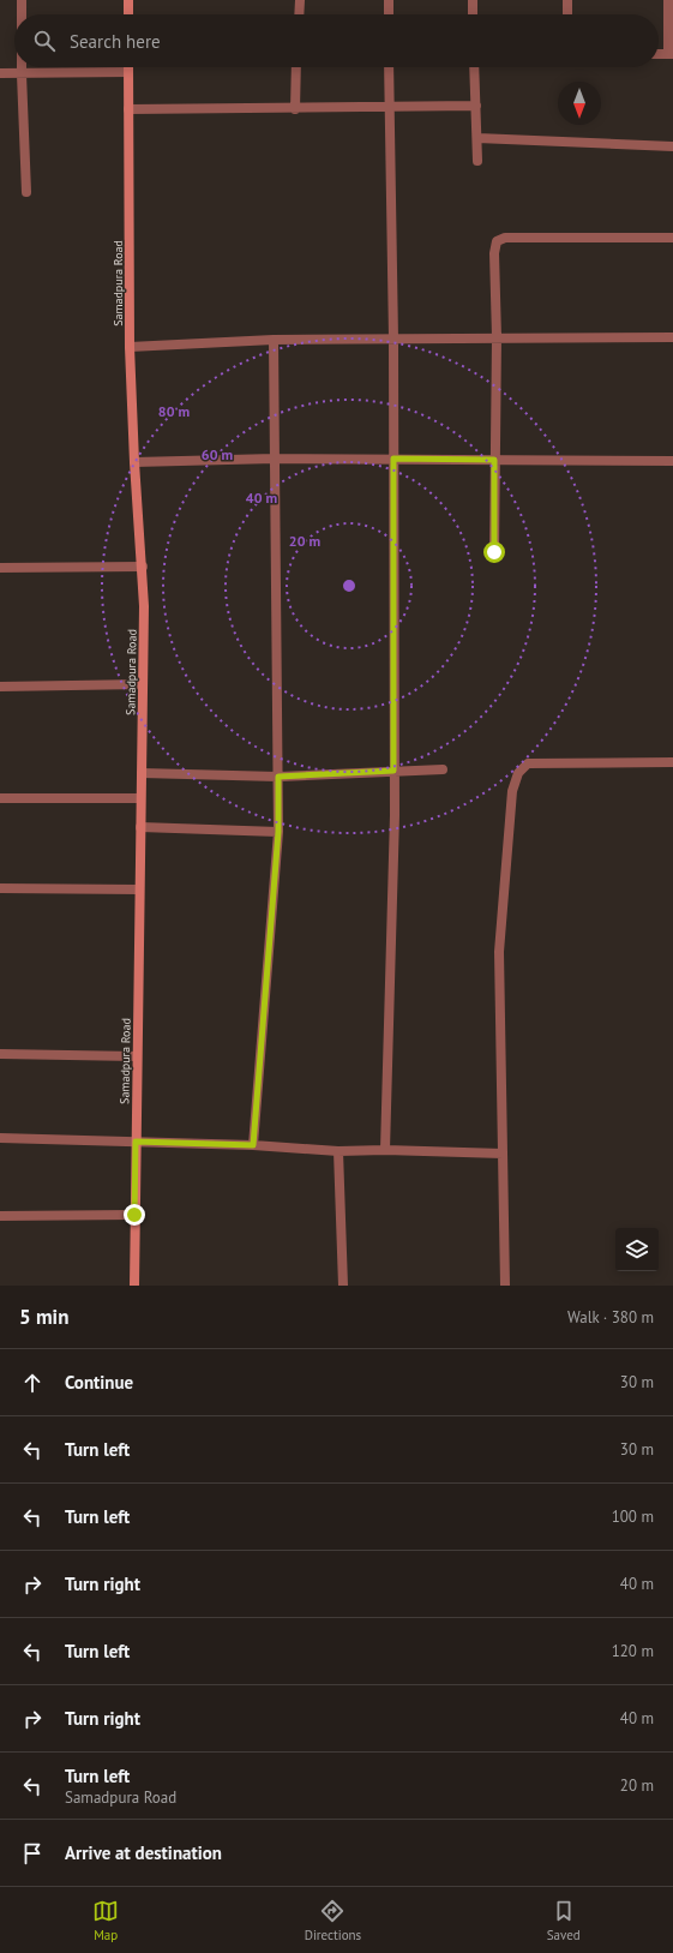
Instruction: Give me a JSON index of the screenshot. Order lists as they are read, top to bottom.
{
  "streets": {
    "street": ["Samadpura Road"]
  },
  "north": "bottom",
  "page": {
    "search": "Search here",
    "heading": ["5 min", "Walk · 380 m"],
    "list": [
      ["Continue", "30 m"],
      ["Turn left", "30 m"],
      ["Turn left", "100 m"],
      ["Turn right", "40 m"],
      ["Turn left", "120 m"],
      ["Turn right", "40 m"],
      ["Turn left", "Samadpura Road", "20 m"],
      "Arrive at destination"
    ],
    "nav": ["Map", "Directions", "Saved"]
  },
  "rings": [
    "80 m",
    "60 m",
    "40 m",
    "20 m"
  ]
}
